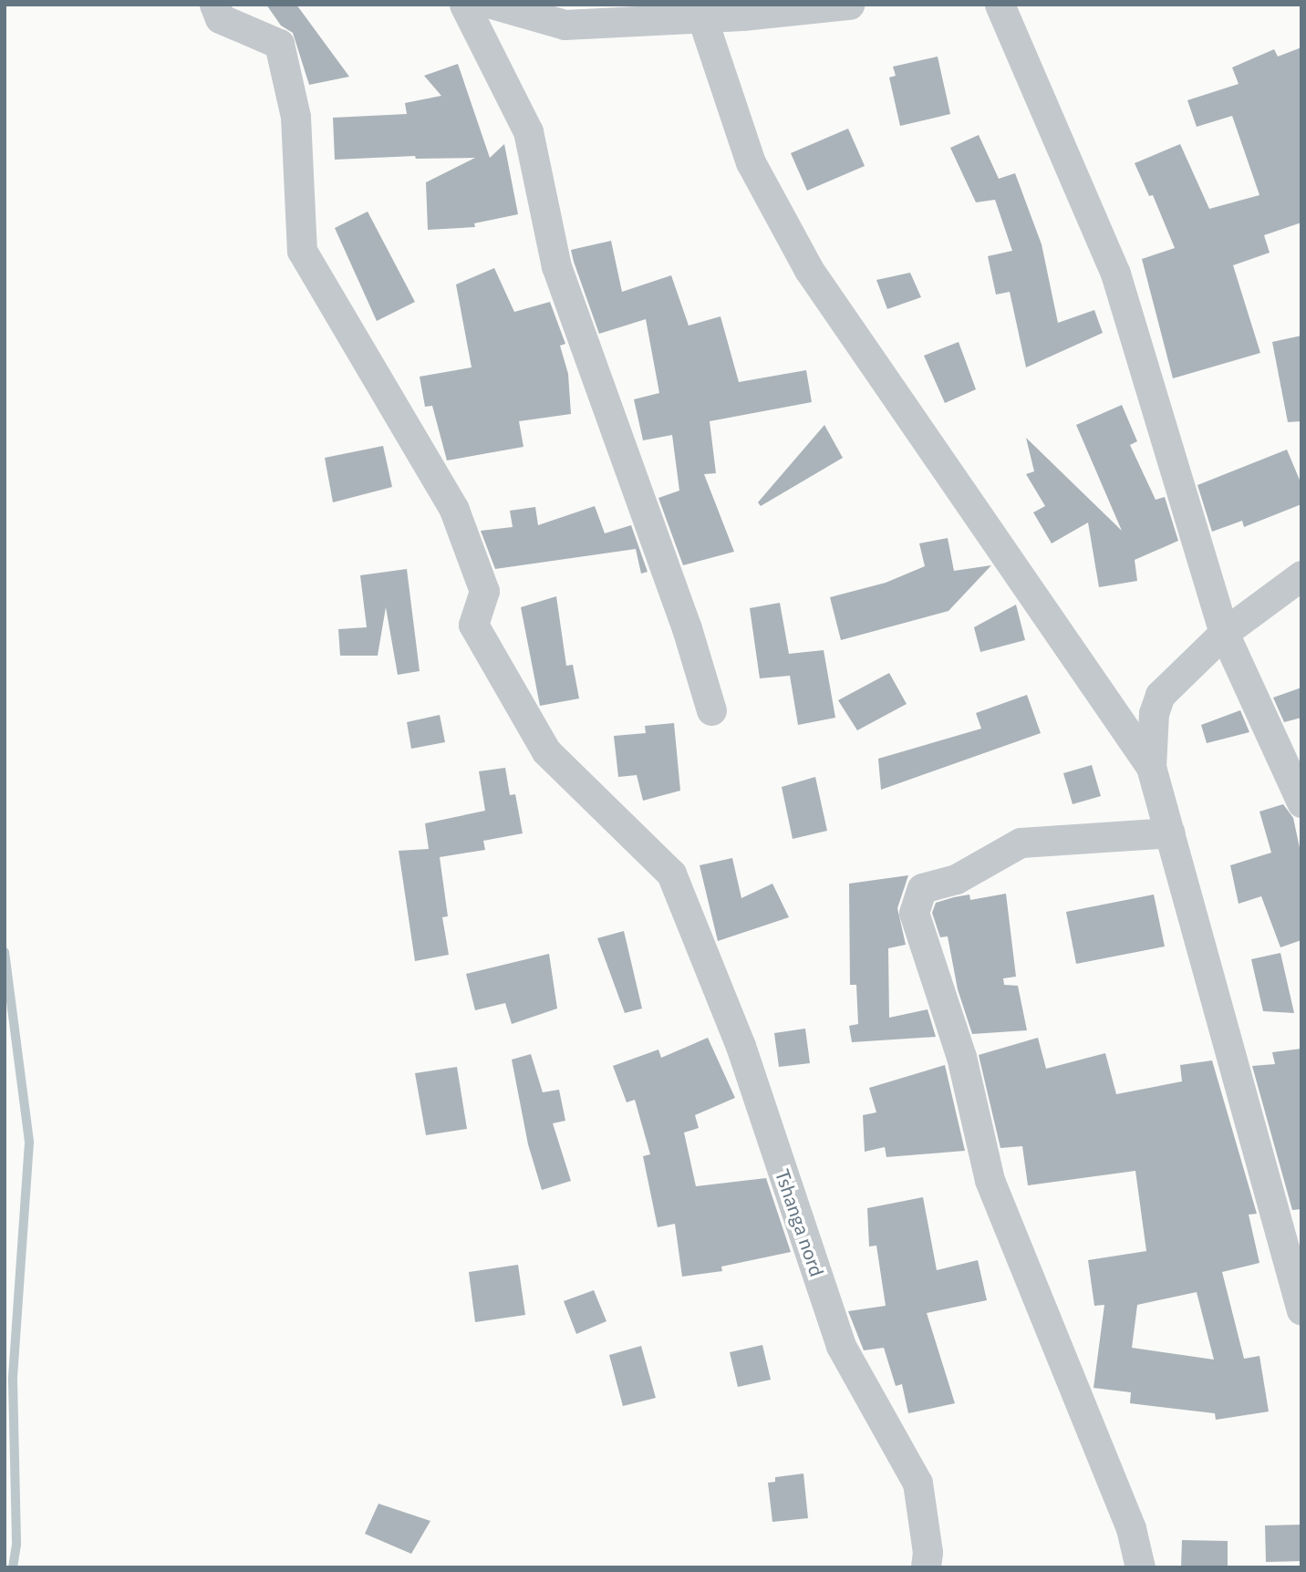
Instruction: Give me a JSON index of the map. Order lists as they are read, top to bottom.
{
  "streets": {
    "street": ["Tshanga nord"]
  }
}
